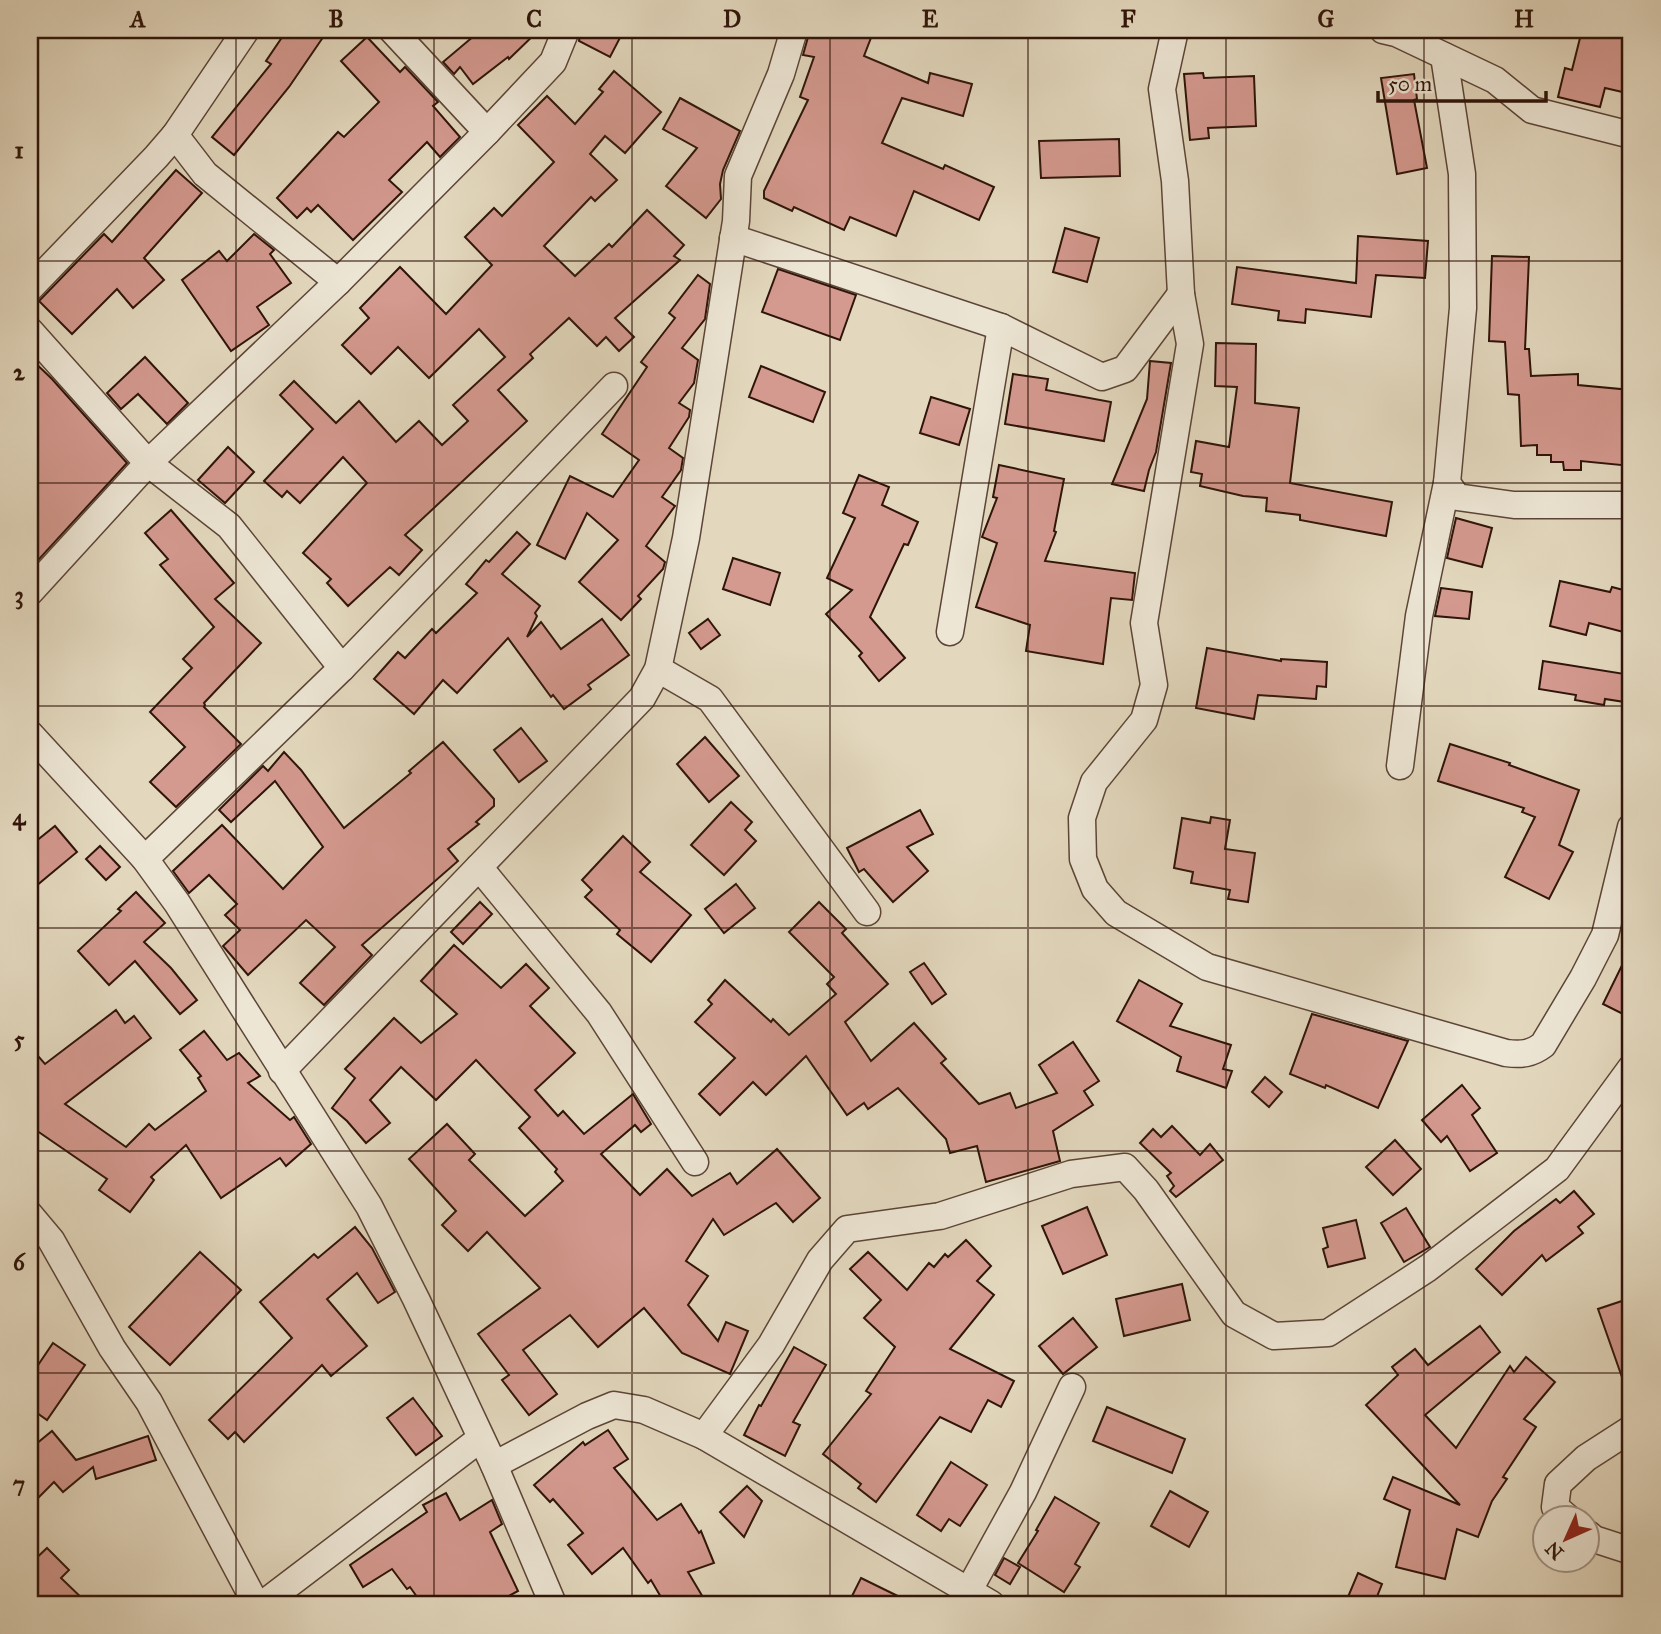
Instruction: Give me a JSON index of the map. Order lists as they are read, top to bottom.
{
  "scale_bar": "50 m",
  "north": "bottom left",
  "grid": {
    "columns": [
      "A",
      "B",
      "C",
      "D",
      "E",
      "F",
      "G",
      "H"
    ],
    "rows": [
      "1",
      "2",
      "3",
      "4",
      "5",
      "6",
      "7"
    ]
  }
}
